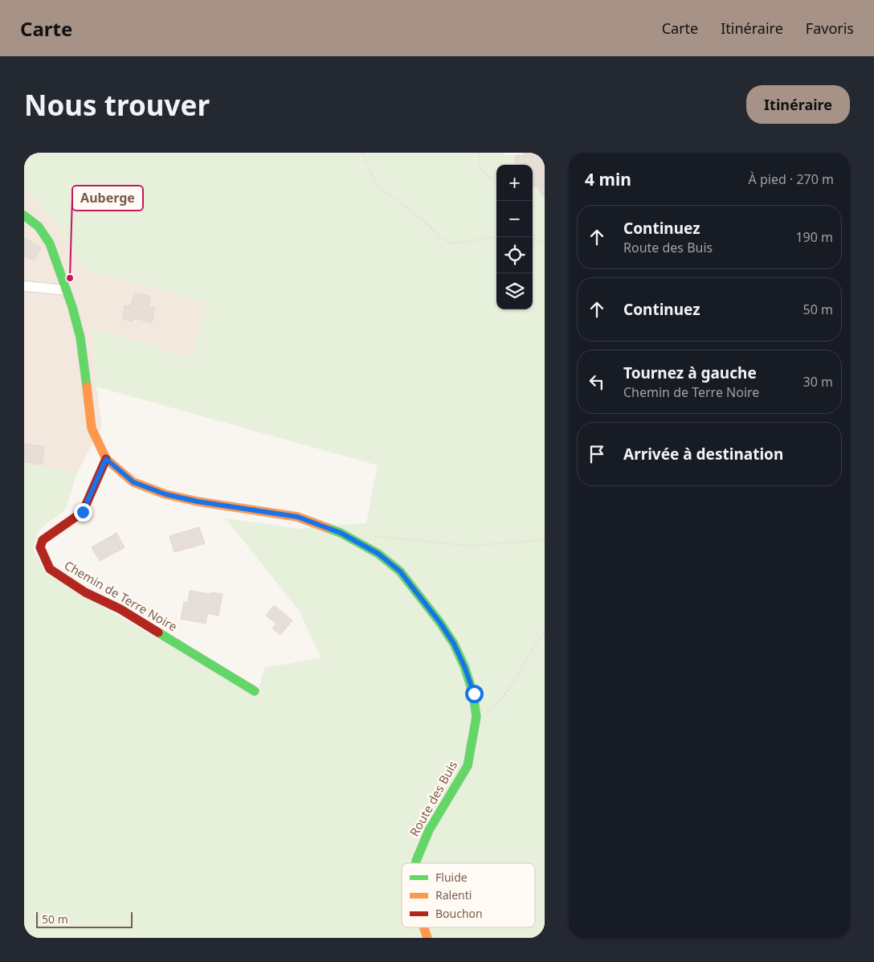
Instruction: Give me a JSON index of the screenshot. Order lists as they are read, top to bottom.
{
  "streets": {
    "street": ["Chemin de Terre Noire", "Route des Buis"]
  },
  "crossings": [
    ["Chemin de Terre Noire", "Route des Buis"]
  ],
  "places": ["Auberge"],
  "legend": ["Fluide", "Ralenti", "Bouchon"],
  "scale_bar": "50 m",
  "page": {
    "header": "Carte",
    "nav": ["Carte", "Itinéraire", "Favoris"],
    "buttons": "Itinéraire",
    "title": "Nous trouver",
    "heading": ["4 min", "À pied · 270 m"],
    "map_buttons": ["+", "−"],
    "list": [
      ["Continuez", "Route des Buis", "190 m"],
      ["Continuez", "50 m"],
      ["Tournez à gauche", "Chemin de Terre Noire", "30 m"],
      "Arrivée à destination"
    ],
    "scale": "50 m"
  }
}
